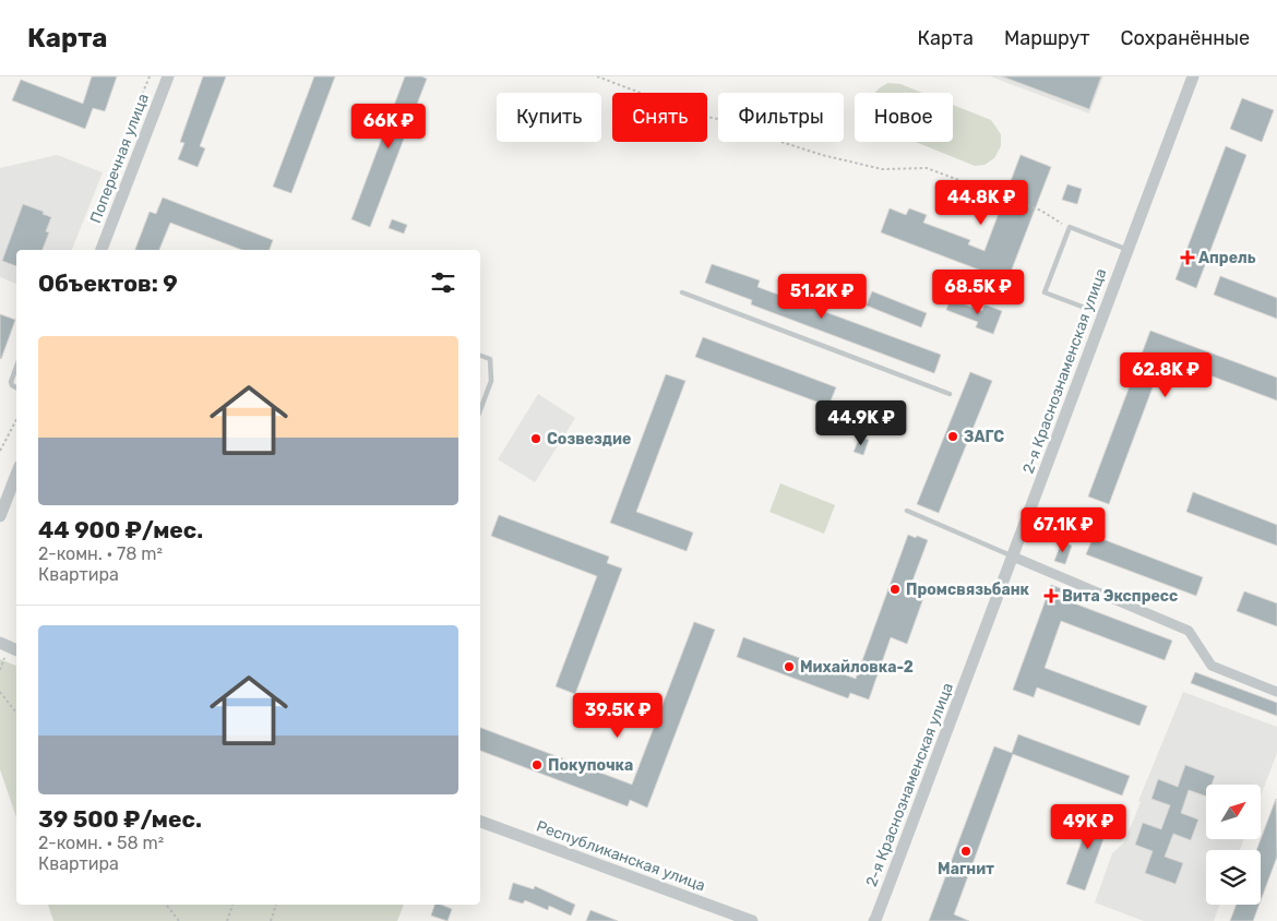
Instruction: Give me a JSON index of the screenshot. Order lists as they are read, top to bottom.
{
  "streets": {
    "street": ["Поперечная улица", "2-я Краснознаменская улица", "Республиканская улица"]
  },
  "places": {
    "health": ["Апрель", "Вита Экспресс"],
    "other": [
      "ЗАГС",
      "Созвездие",
      "Промсвязьбанк",
      "Михайловка-2",
      "Покупочка",
      "Магнит"
    ]
  },
  "north": "top right",
  "page": {
    "header": "Карта",
    "nav": ["Карта", "Маршрут", "Сохранённые"],
    "chip": [
      "Купить",
      "Снять",
      "Фильтры",
      "Новое"
    ],
    "price": [
      "66K ₽",
      "44.8K ₽",
      "68.5K ₽",
      "51.2K ₽",
      "62.8K ₽",
      "44.9K ₽",
      "67.1K ₽",
      "39.5K ₽",
      "49K ₽"
    ],
    "heading": "Объектов: 9",
    "list": [
      {
        "name": "44 900 ₽/мес.",
        "note": "2-комн. · 78 m² · Квартира"
      },
      {
        "name": "39 500 ₽/мес.",
        "note": "2-комн. · 58 m² · Квартира"
      }
    ]
  }
}
